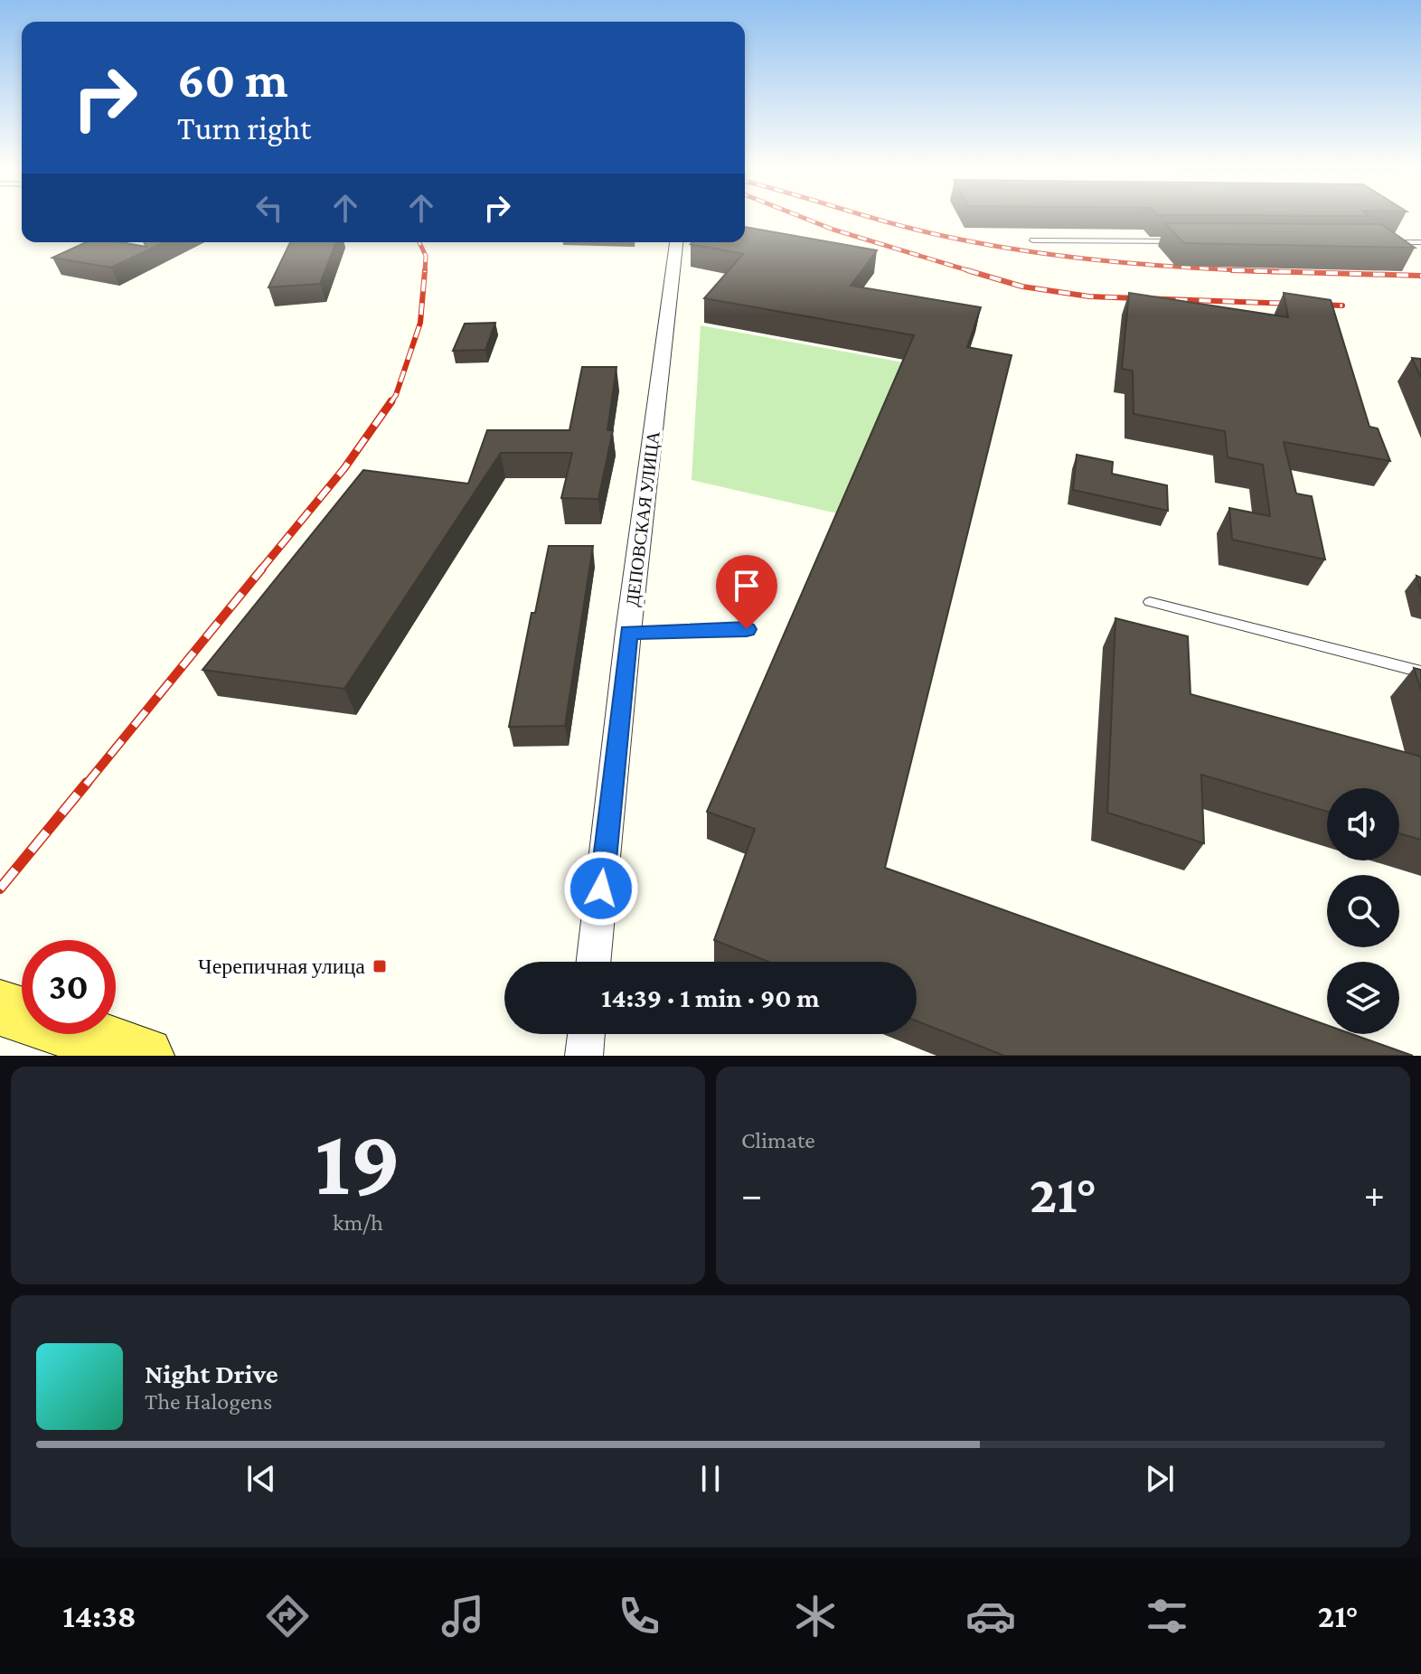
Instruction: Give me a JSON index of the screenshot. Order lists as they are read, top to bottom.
{
  "streets": {
    "street": ["ДЕПОВСКАЯ УЛИЦА"]
  },
  "places": {
    "transit": ["Черепичная улица"]
  },
  "page": {
    "turn": ["60 m", "Turn right"],
    "limit": "30",
    "trip": "14:39 · 1 min · 90 m",
    "tile": [
      ["19", "km/h"],
      "Climate"
    ],
    "heat": ["−", "21°", "+"],
    "song": ["Night Drive", "The Halogens"],
    "tabs": ["14:38", "21°"]
  }
}
